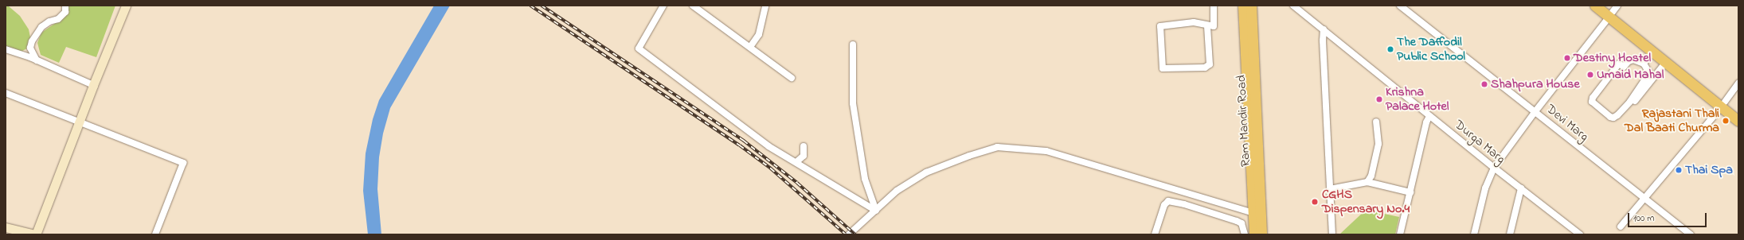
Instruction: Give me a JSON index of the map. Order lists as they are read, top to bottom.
{
  "streets": {
    "main road": ["Ram Mandir Road"],
    "street": ["Devi Marg", "Durga Marg"]
  },
  "places": [
    "The Daffodil Public School",
    "Destiny Hostel",
    "Umaid Mahal",
    "Shahpura House",
    "Krishna Palace Hotel",
    "Rajastani Thali Dal Baati Churma",
    "Thai Spa",
    "CGHS Dispensary No.4"
  ],
  "scale_bar": "100 m"
}
